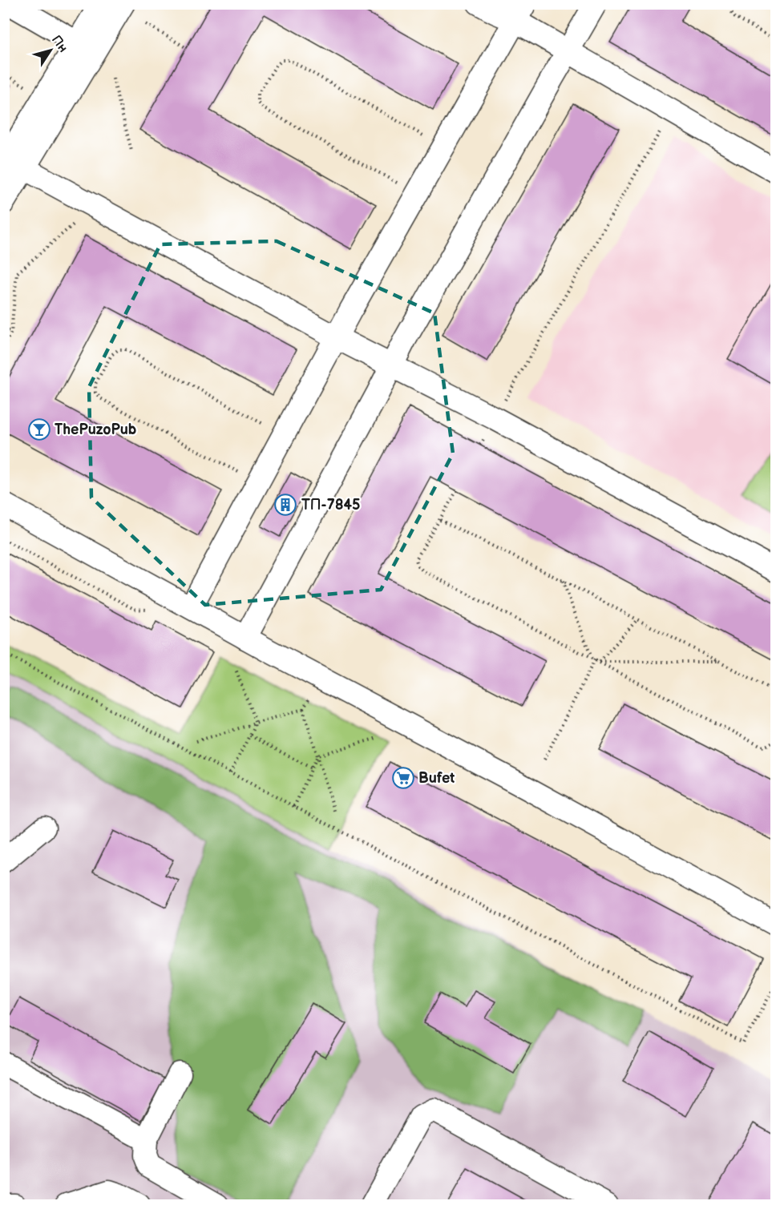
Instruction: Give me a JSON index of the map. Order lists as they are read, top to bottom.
{
  "places": {
    "bar": ["ThePuzoPub"],
    "building": ["ТП-7845"],
    "supermarket": ["Bufet"]
  },
  "north": "top right"
}
